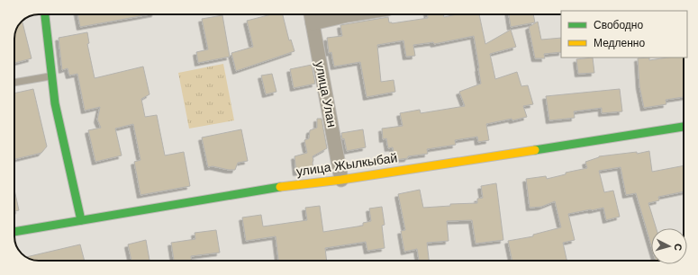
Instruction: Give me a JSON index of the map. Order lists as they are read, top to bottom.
{
  "streets": {
    "street": ["улица Улан", "улица Жылкыбай"]
  },
  "crossings": [
    ["улица Улан", "улица Жылкыбай"]
  ],
  "legend": ["Свободно", "Медленно"],
  "north": "right"
}
